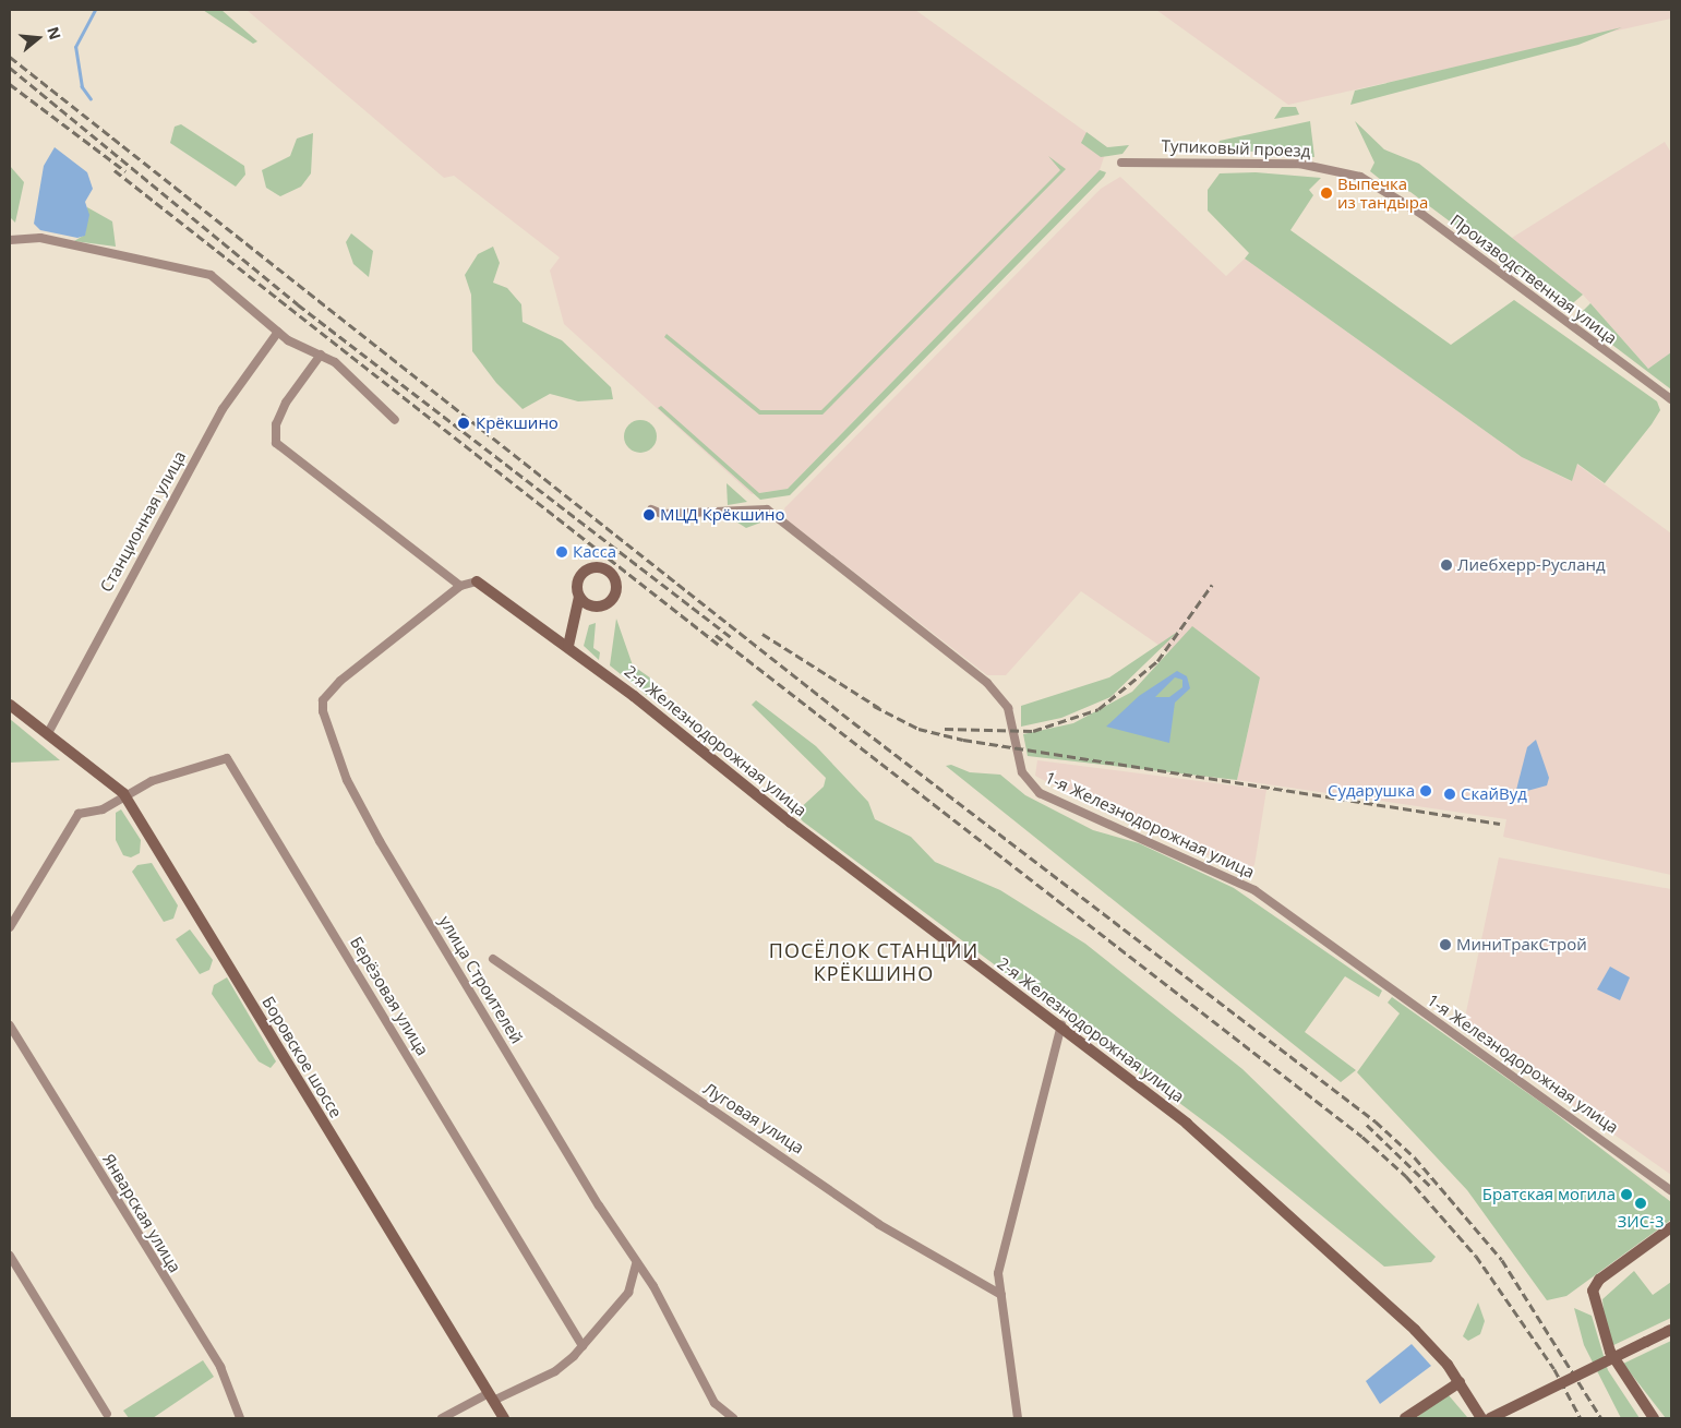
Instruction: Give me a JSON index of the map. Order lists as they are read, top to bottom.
{
  "streets": {
    "street": [
      "Тупиковый проезд",
      "Производственная улица",
      "Станционная улица",
      "2-я Железнодорожная улица",
      "1-я Железнодорожная улица",
      "улица Строителей",
      "Берёзовая улица",
      "Боровское шоссе",
      "Луговая улица",
      "Январская улица"
    ]
  },
  "crossings": [
    ["Тупиковый проезд", "Производственная улица"],
    ["Станционная улица", "Боровское шоссе"],
    ["2-я Железнодорожная улица", "улица Строителей"],
    ["Берёзовая улица", "Боровское шоссе"]
  ],
  "districts": ["ПОСЁЛОК СТАНЦИИ КРЁКШИНО"],
  "places": [
    "Выпечка из тандыра",
    "Крёкшино",
    "МЦД Крёкшино",
    "Касса",
    "Лиебхерр-Русланд",
    "Сударушка",
    "СкайВуд",
    "МиниТракСтрой",
    "Братская могила",
    "ЗИС-3"
  ],
  "north": "right"
}
